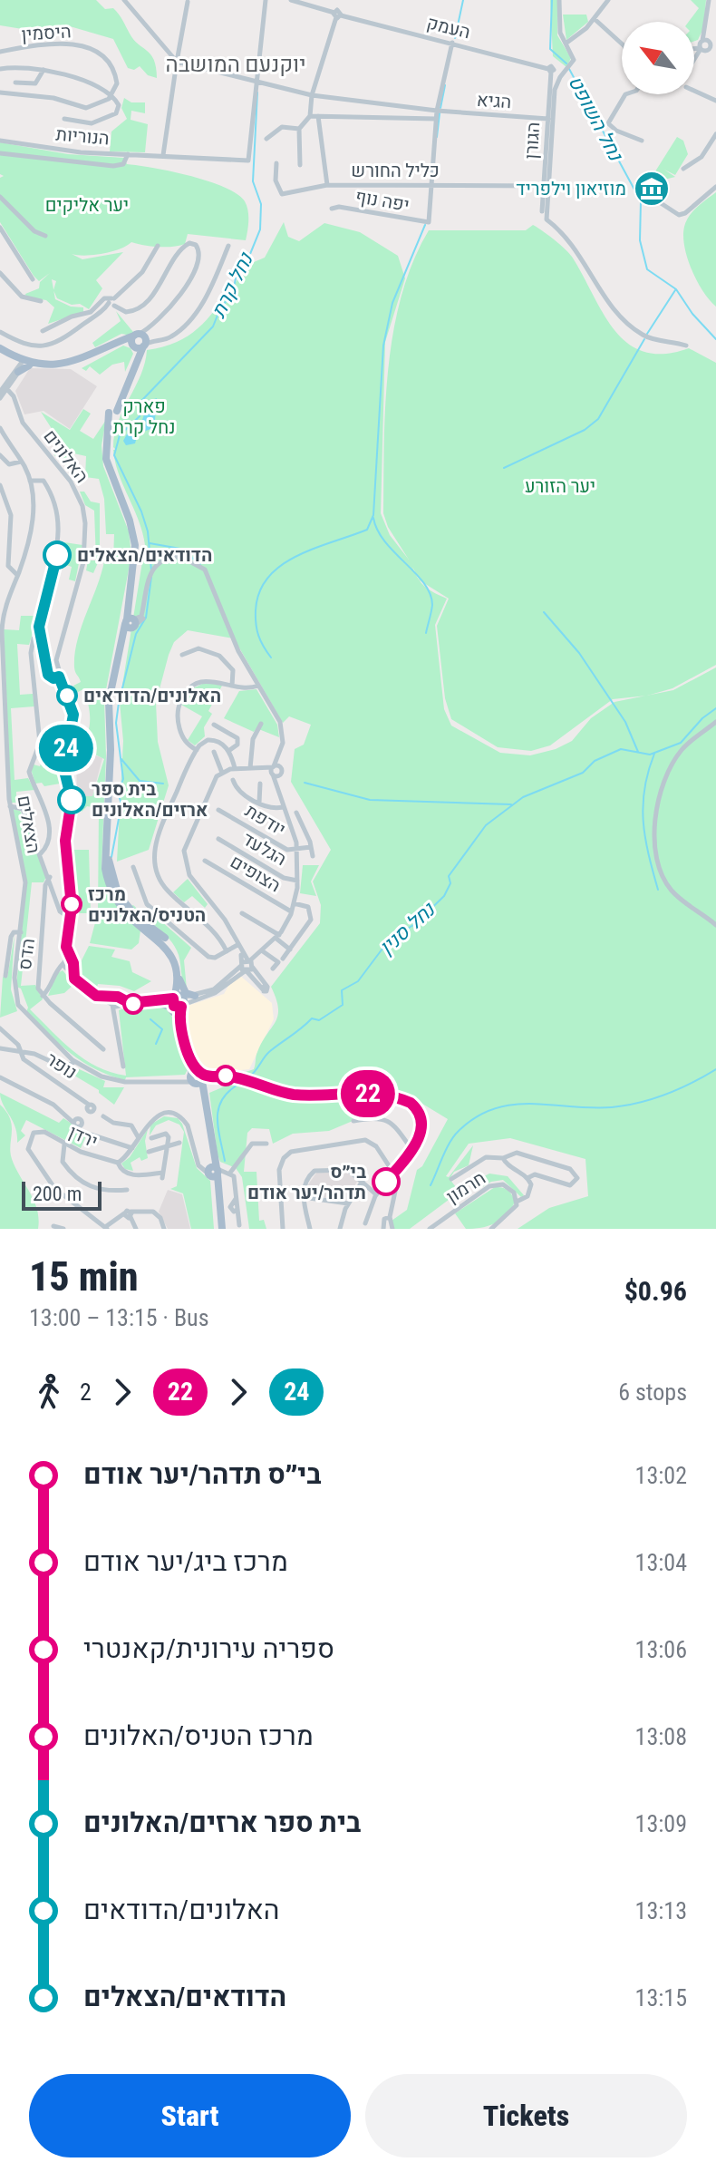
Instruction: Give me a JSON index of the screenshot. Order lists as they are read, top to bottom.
{
  "streets": {
    "street": [
      "העמק",
      "היסמין",
      "הגיא",
      "הנוריות",
      "הגורן",
      "כליל החורש",
      "יפה נוף",
      "האלונים",
      "יודפת",
      "הצאלים",
      "הגלעד",
      "הצופים",
      "הדס",
      "נופר",
      "ירדן",
      "חרמון"
    ]
  },
  "crossings": [
    ["העמק", "הגורן"],
    ["הגיא", "הנוריות"],
    ["הגיא", "הגורן"],
    ["הגורן", "כליל החורש"],
    ["כליל החורש", "יפה נוף"]
  ],
  "districts": ["יוקנעם המושבה"],
  "water": ["נחל השופט", "נחל קרת", "נחל סנין"],
  "parks": ["יער אליקים", "פארק נחל קרת", "יער הזורע"],
  "places": {
    "museum": ["מוזיאון וילפריד"],
    "other": [
      "הדודאים/הצאלים",
      "האלונים/הדודאים",
      "בית ספר ארזים/האלונים",
      "מרכז הטניס/האלונים",
      "בי״ס תדהר/יער אודם"
    ]
  },
  "lines": ["bus line 24", "bus line 22"],
  "scale_bar": "200 m",
  "north": "top left",
  "page": {
    "on_map": ["22", "24"],
    "scale": "200 m",
    "heading": ["15 min", "13:00 – 13:15 · Bus", "$0.96"],
    "legs": [
      "2",
      "22",
      "24",
      "6 stops"
    ],
    "list": [
      {
        "name": "בי״ס תדהר/יער אודם",
        "value": "13:02"
      },
      {
        "name": "מרכז ביג/יער אודם",
        "value": "13:04"
      },
      {
        "name": "ספריה עירונית/קאנטרי",
        "value": "13:06"
      },
      {
        "name": "מרכז הטניס/האלונים",
        "value": "13:08"
      },
      {
        "name": "בית ספר ארזים/האלונים",
        "value": "13:09"
      },
      {
        "name": "האלונים/הדודאים",
        "value": "13:13"
      },
      {
        "name": "הדודאים/הצאלים",
        "value": "13:15"
      }
    ],
    "buttons": ["Start", "Tickets"]
  }
}
